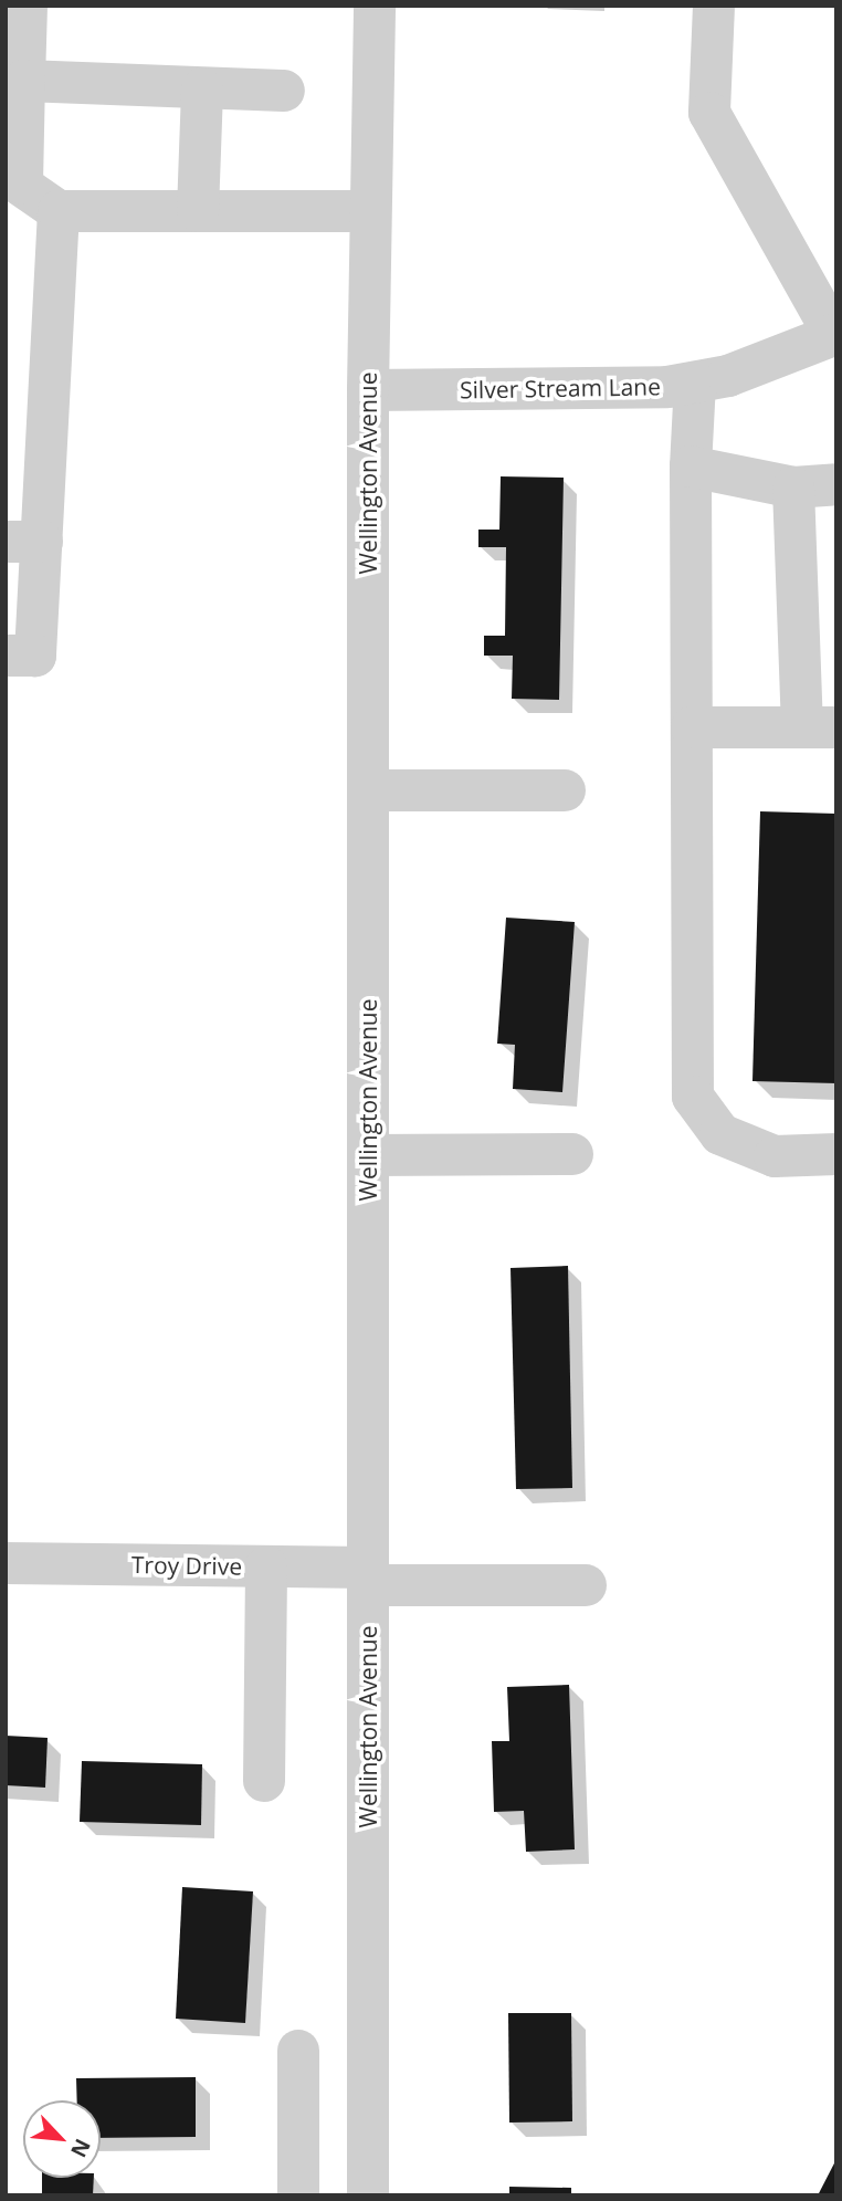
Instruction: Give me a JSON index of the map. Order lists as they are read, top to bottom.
{
  "streets": {
    "street": ["Silver Stream Lane", "Wellington Avenue", "Troy Drive"]
  },
  "crossings": [
    ["Silver Stream Lane", "Wellington Avenue"],
    ["Wellington Avenue", "Troy Drive"]
  ],
  "north": "bottom right"
}
